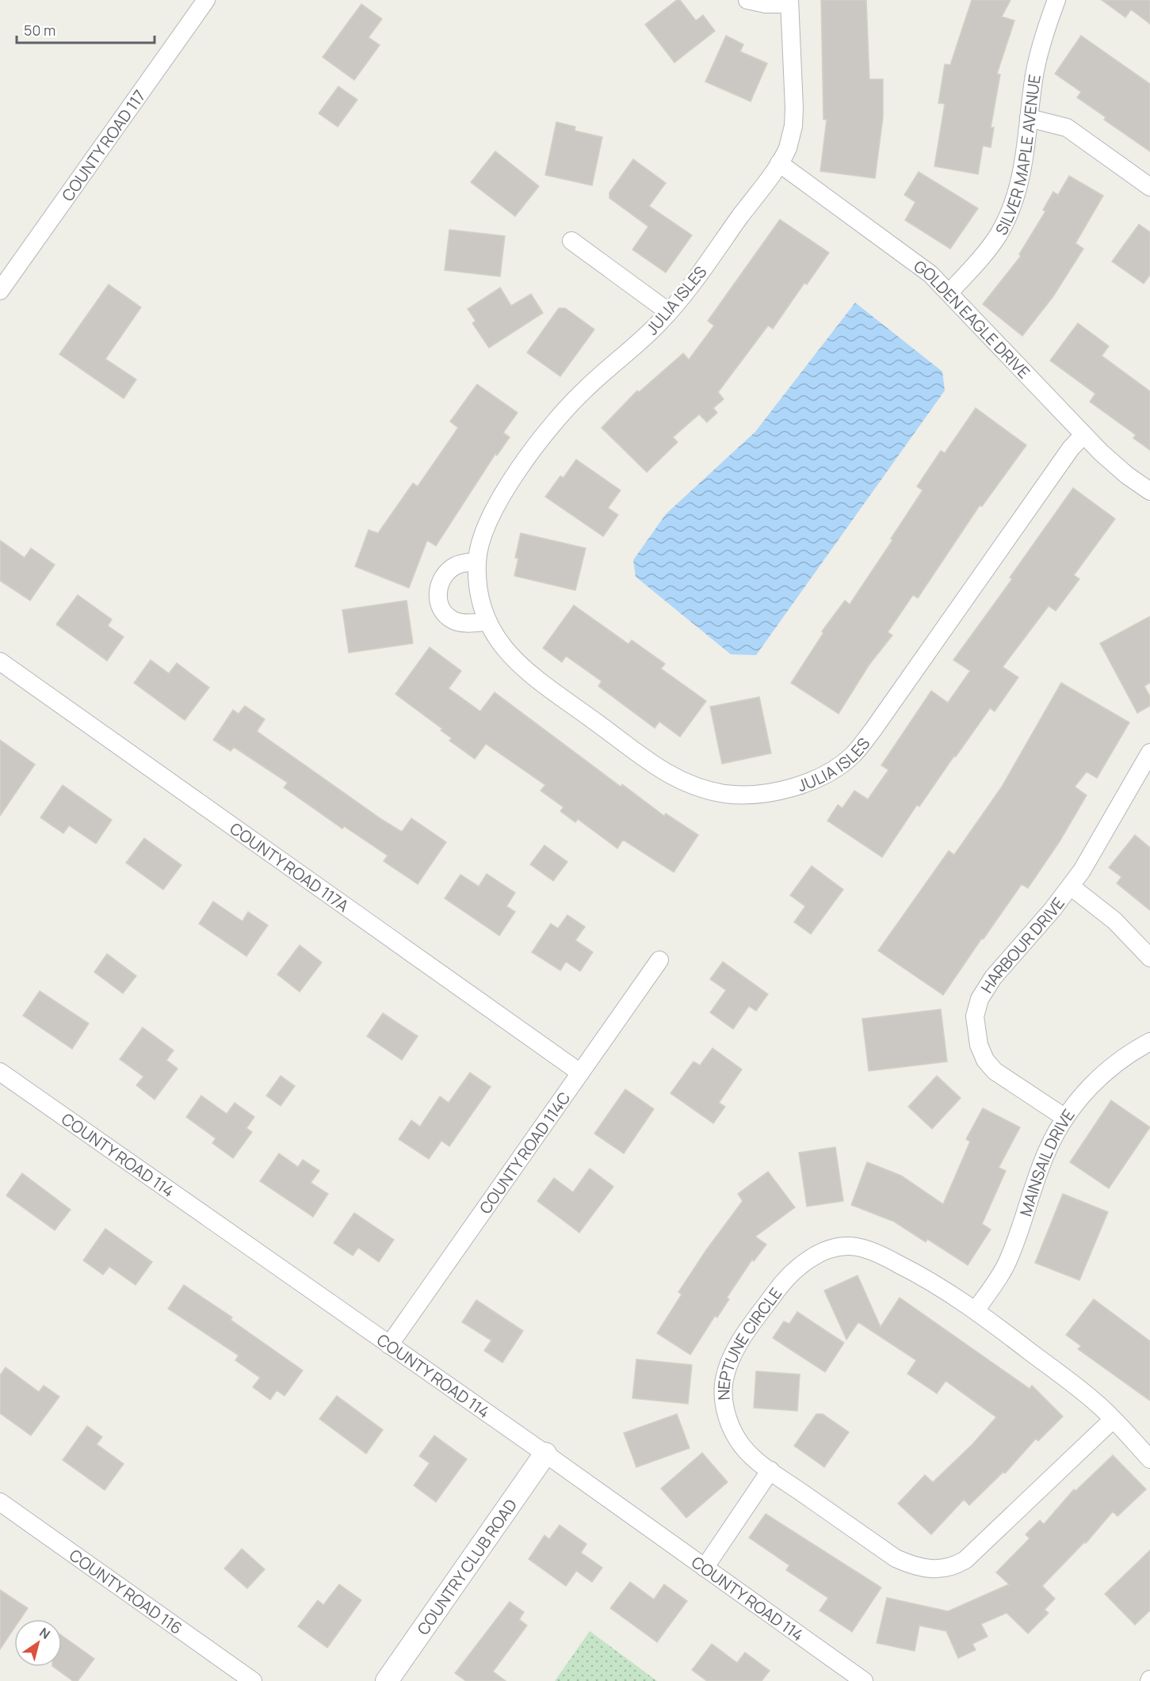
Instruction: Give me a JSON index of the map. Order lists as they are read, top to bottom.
{
  "streets": {
    "street": [
      "COUNTY ROAD 117",
      "SILVER MAPLE AVENUE",
      "JULIA ISLES",
      "GOLDEN EAGLE DRIVE",
      "COUNTY ROAD 117A",
      "HARBOUR DRIVE",
      "COUNTY ROAD 114C",
      "COUNTY ROAD 114",
      "MAINSAIL DRIVE",
      "NEPTUNE CIRCLE",
      "COUNTRY CLUB ROAD",
      "COUNTY ROAD 116"
    ]
  },
  "crossings": [
    ["SILVER MAPLE AVENUE", "GOLDEN EAGLE DRIVE"],
    ["JULIA ISLES", "GOLDEN EAGLE DRIVE"],
    ["COUNTY ROAD 117A", "COUNTY ROAD 114C"],
    ["HARBOUR DRIVE", "MAINSAIL DRIVE"],
    ["COUNTY ROAD 114C", "COUNTY ROAD 114"],
    ["COUNTY ROAD 114", "COUNTRY CLUB ROAD"],
    ["MAINSAIL DRIVE", "NEPTUNE CIRCLE"]
  ],
  "scale_bar": "50 m",
  "north": "top right"
}
